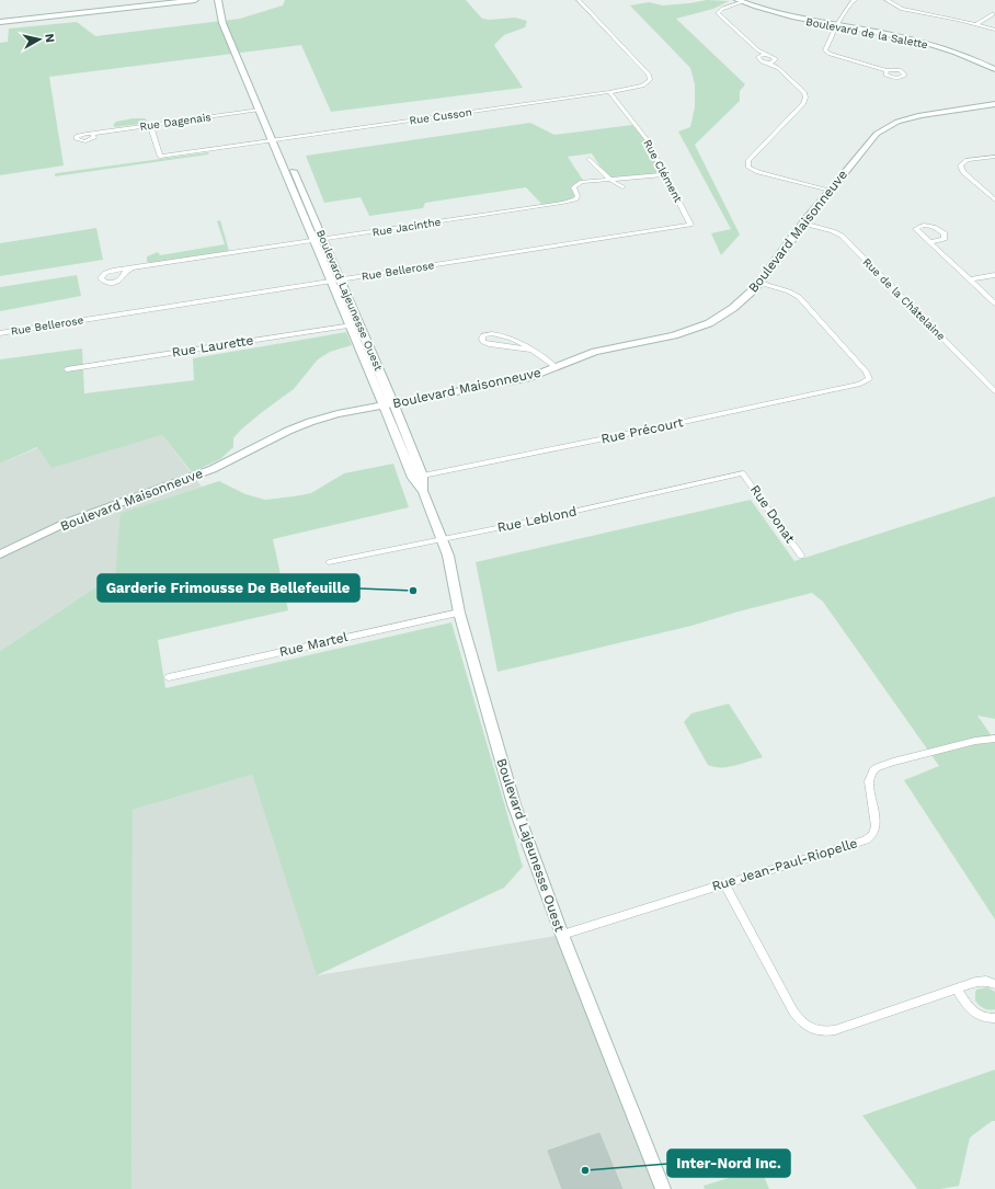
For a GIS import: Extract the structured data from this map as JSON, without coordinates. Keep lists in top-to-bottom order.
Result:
{
  "streets": {
    "street": [
      "Boulevard de la Salette",
      "Rue Cusson",
      "Rue Dagenais",
      "Rue Clément",
      "Rue Jacinthe",
      "Boulevard Maisonneuve",
      "Rue Bellerose",
      "Rue de la Châtelaine",
      "Boulevard Lajeunesse Ouest",
      "Rue Laurette",
      "Rue Précourt",
      "Rue Donat",
      "Rue Leblond",
      "Rue Martel",
      "Rue Jean-Paul-Riopelle"
    ]
  },
  "crossings": [
    ["Rue Cusson", "Rue Dagenais"],
    ["Rue Cusson", "Rue Clément"],
    ["Rue Cusson", "Boulevard Lajeunesse Ouest"],
    ["Rue Dagenais", "Boulevard Lajeunesse Ouest"],
    ["Rue Clément", "Rue Jacinthe"],
    ["Rue Clément", "Rue Bellerose"],
    ["Rue Jacinthe", "Boulevard Lajeunesse Ouest"],
    ["Boulevard Maisonneuve", "Rue de la Châtelaine"],
    ["Boulevard Maisonneuve", "Boulevard Lajeunesse Ouest"],
    ["Boulevard Maisonneuve", "Rue Précourt"],
    ["Rue Bellerose", "Boulevard Lajeunesse Ouest"],
    ["Boulevard Lajeunesse Ouest", "Rue Laurette"],
    ["Boulevard Lajeunesse Ouest", "Rue Précourt"],
    ["Boulevard Lajeunesse Ouest", "Rue Leblond"],
    ["Boulevard Lajeunesse Ouest", "Rue Martel"],
    ["Boulevard Lajeunesse Ouest", "Rue Jean-Paul-Riopelle"],
    ["Rue Donat", "Rue Leblond"]
  ],
  "places": ["Garderie Frimousse De Bellefeuille", "Inter-Nord Inc."],
  "north": "right"
}
